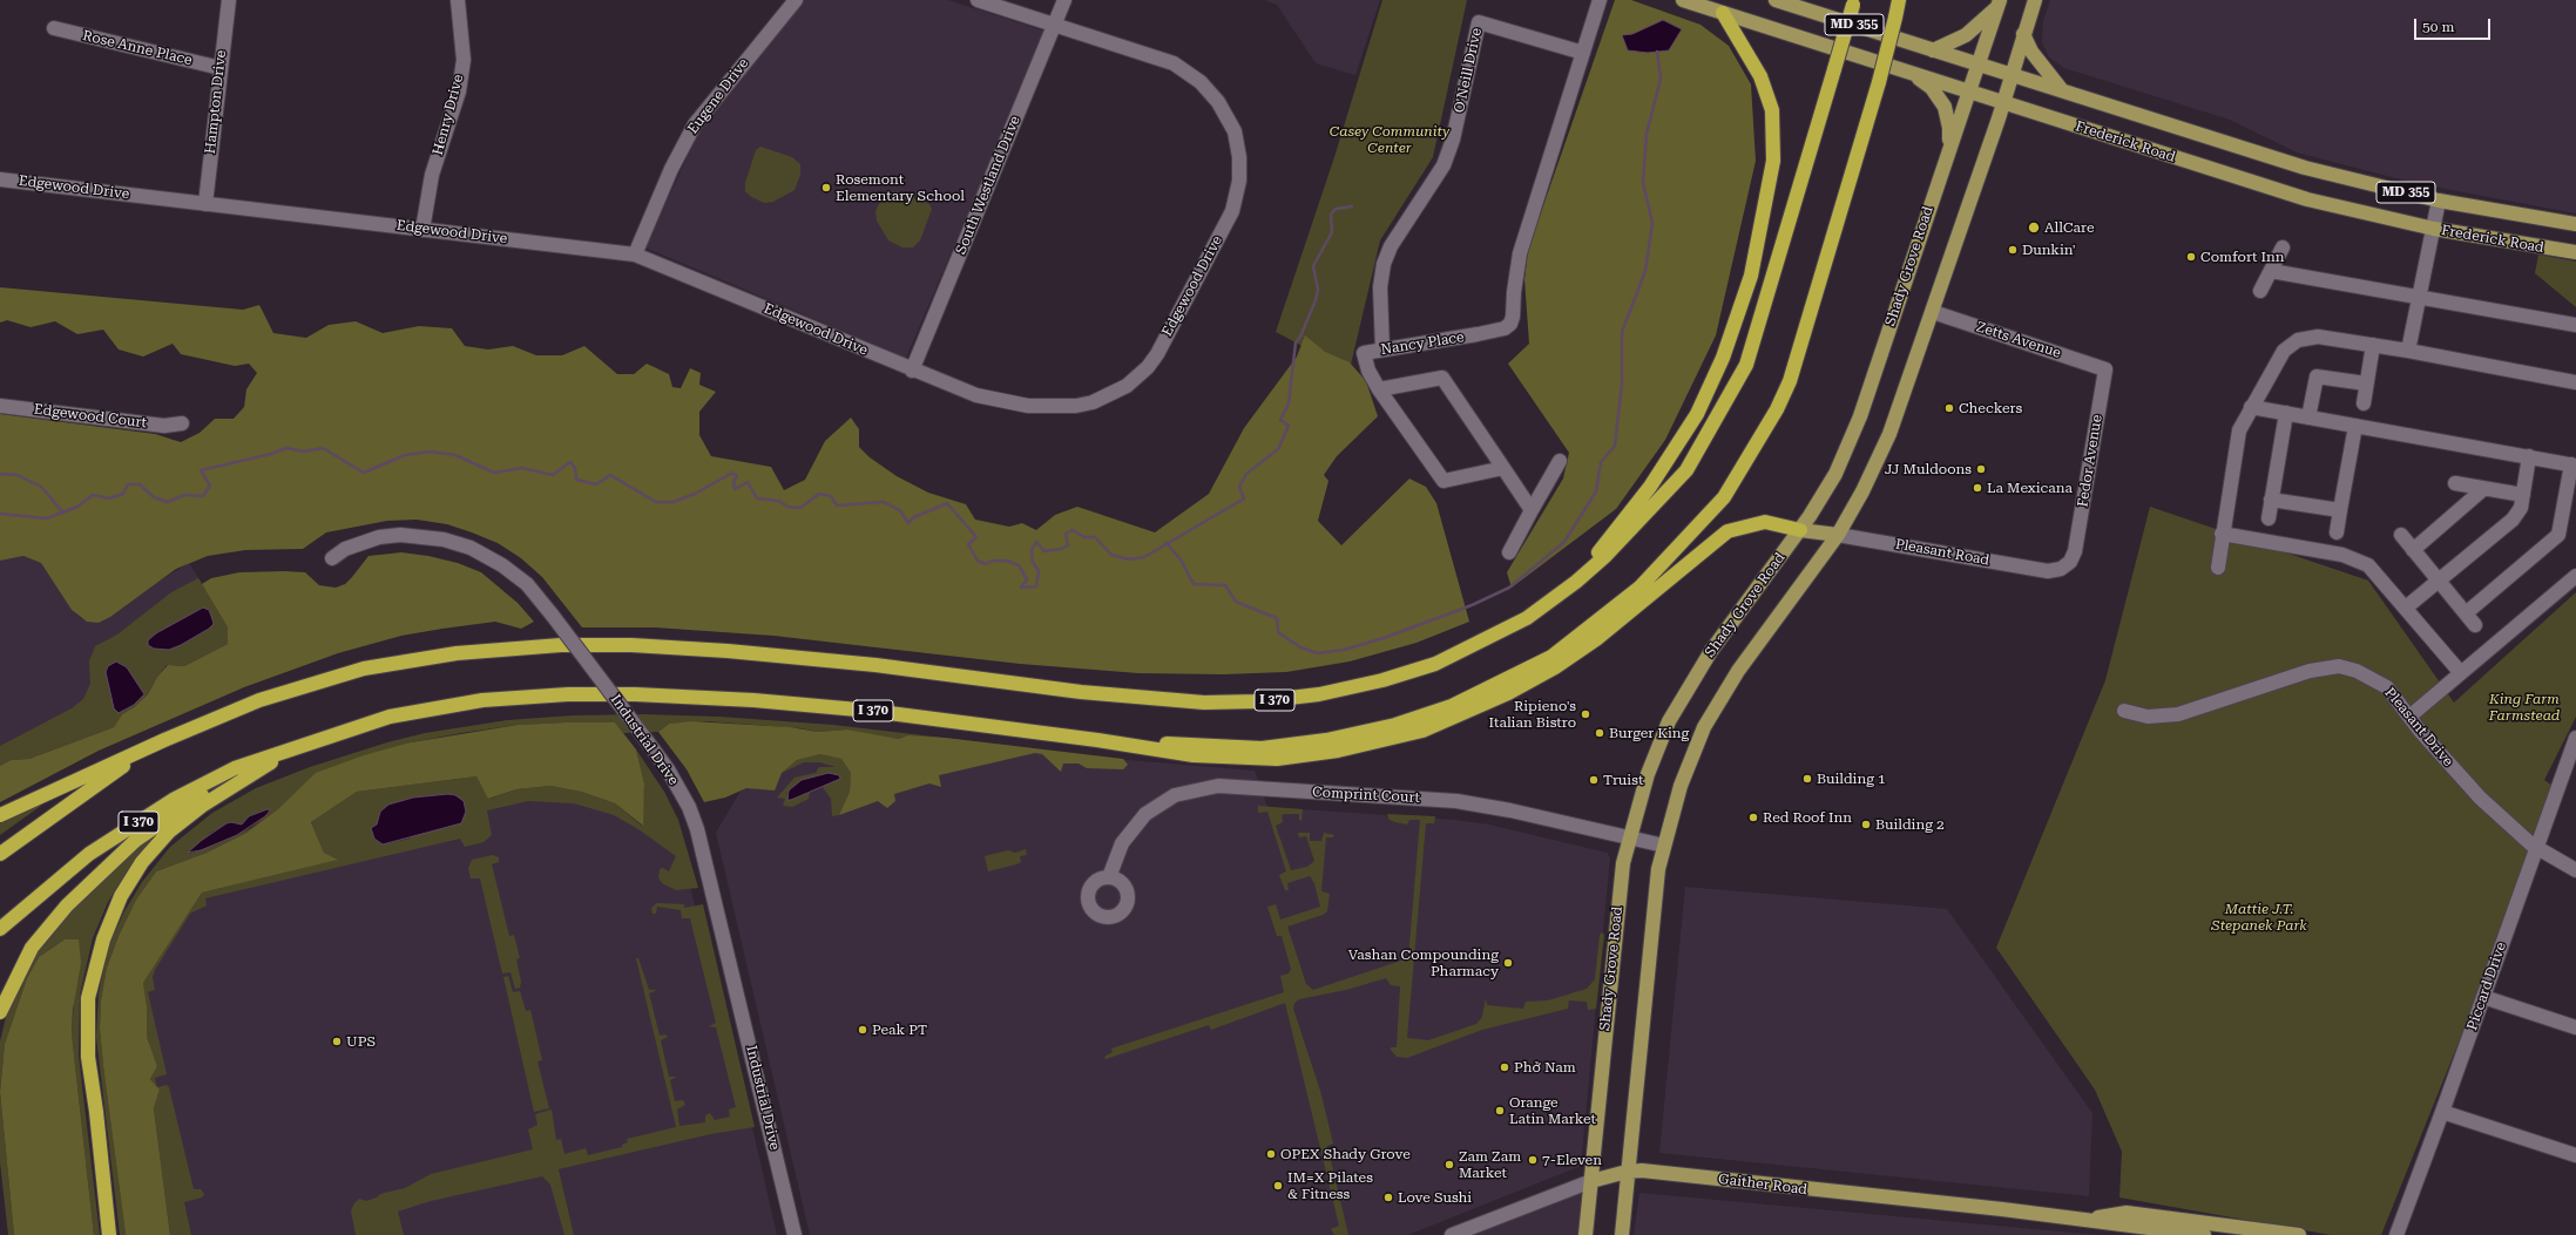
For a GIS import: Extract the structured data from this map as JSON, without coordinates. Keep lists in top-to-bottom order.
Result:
{
  "streets": {
    "highway": ["I 370"],
    "main road": [
      "MD 355",
      "Frederick Road",
      "Shady Grove Road",
      "Pleasant Road",
      "Gaither Road"
    ],
    "street": [
      "Rose Anne Place",
      "O'Neill Drive",
      "Eugene Drive",
      "Hampton Drive",
      "Henry Drive",
      "South Westland Drive",
      "Edgewood Drive",
      "Zetts Avenue",
      "Nancy Place",
      "Edgewood Court",
      "Fedor Avenue",
      "Pleasant Drive",
      "Industrial Drive",
      "Comprint Court",
      "Piccard Drive"
    ]
  },
  "crossings": [
    ["Rose Anne Place", "Hampton Drive"],
    ["O'Neill Drive", "Nancy Place"],
    ["Eugene Drive", "Edgewood Drive"],
    ["Hampton Drive", "Edgewood Drive"],
    ["Henry Drive", "Edgewood Drive"],
    ["Frederick Road", "Shady Grove Road"],
    ["South Westland Drive", "Edgewood Drive"],
    ["Shady Grove Road", "Pleasant Road"],
    ["Shady Grove Road", "Comprint Court"],
    ["Shady Grove Road", "Gaither Road"],
    ["Zetts Avenue", "Fedor Avenue"],
    ["Fedor Avenue", "Pleasant Road"],
    ["Pleasant Drive", "Piccard Drive"]
  ],
  "parks": ["Casey Community Center", "King Farm Farmstead", "Mattie J.T. Stepanek Park"],
  "places": [
    "Rosemont Elementary School",
    "AllCare",
    "Dunkin'",
    "Comfort Inn",
    "Checkers",
    "JJ Muldoons",
    "La Mexicana",
    "Ripieno's Italian Bistro",
    "Burger King",
    "Building 1",
    "Truist",
    "Red Roof Inn",
    "Building 2",
    "Vashan Compounding Pharmacy",
    "Peak PT",
    "UPS",
    "Phở Nam",
    "Orange Latin Market",
    "OPEX Shady Grove",
    "7-Eleven",
    "Zam Zam Market",
    "IM=X Pilates & Fitness",
    "Love Sushi"
  ],
  "scale_bar": "50 m"
}
